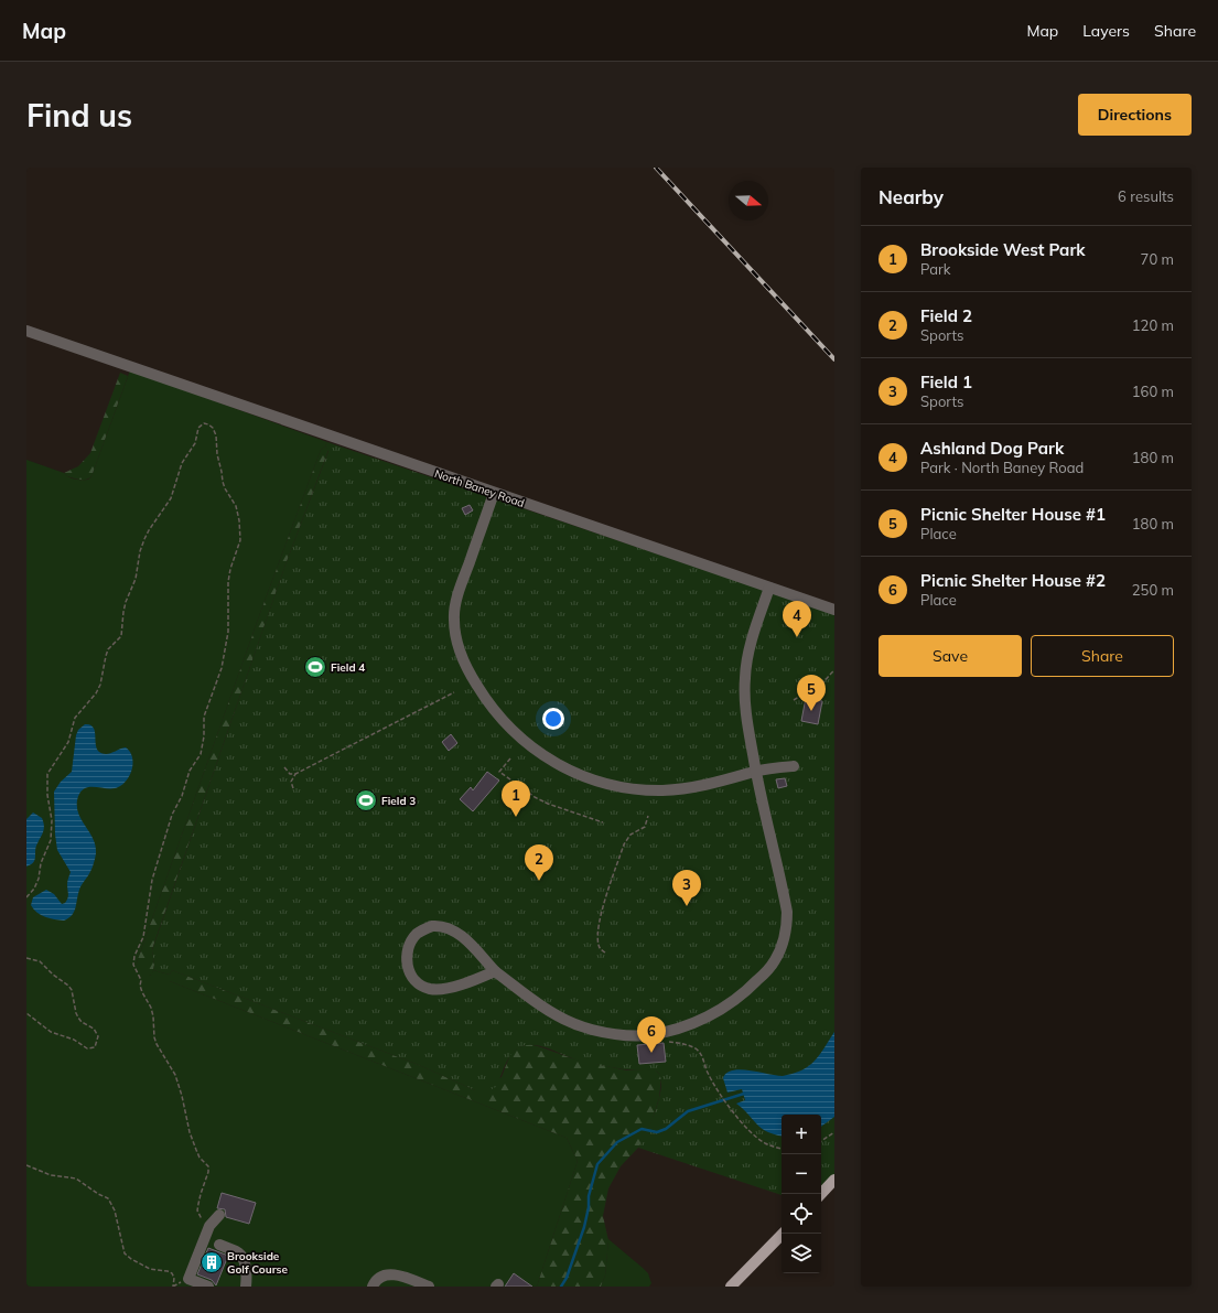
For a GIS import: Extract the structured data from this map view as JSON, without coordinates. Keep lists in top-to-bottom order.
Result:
{
  "streets": {
    "street": ["North Baney Road"]
  },
  "places": {
    "sports": ["Field 4", "Field 3"],
    "building": ["Brookside Golf Course"]
  },
  "north": "right",
  "page": {
    "header": "Map",
    "nav": ["Map", "Layers", "Share"],
    "buttons": [
      "Directions",
      ["Save", "Share"]
    ],
    "title": "Find us",
    "heading": ["Nearby", "6 results"],
    "list": [
      {
        "mark": "1",
        "name": "Brookside West Park",
        "note": "Park",
        "value": "70 m"
      },
      {
        "mark": "2",
        "name": "Field 2",
        "note": "Sports",
        "value": "120 m"
      },
      {
        "mark": "3",
        "name": "Field 1",
        "note": "Sports",
        "value": "160 m"
      },
      {
        "mark": "4",
        "name": "Ashland Dog Park",
        "note": "Park · North Baney Road",
        "value": "180 m"
      },
      {
        "mark": "5",
        "name": "Picnic Shelter House #1",
        "note": "Place",
        "value": "180 m"
      },
      {
        "mark": "6",
        "name": "Picnic Shelter House #2",
        "note": "Place",
        "value": "250 m"
      }
    ],
    "pins": [
      "4",
      "5",
      "1",
      "2",
      "3",
      "6"
    ],
    "map_buttons": ["+", "−"]
  }
}
